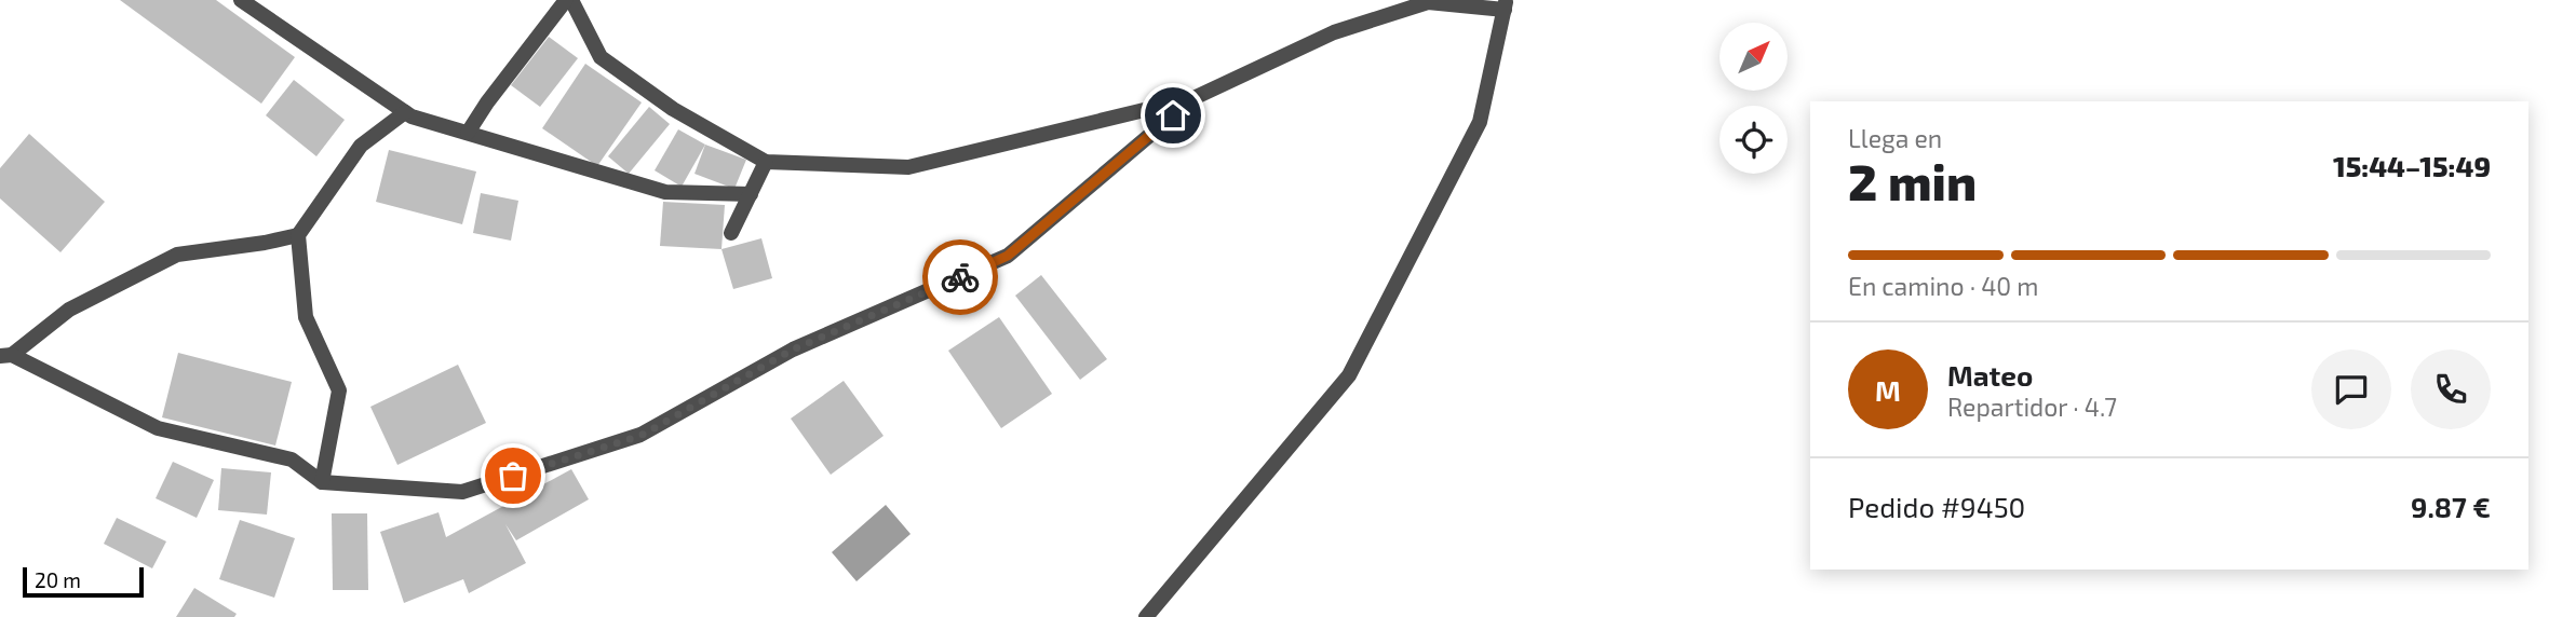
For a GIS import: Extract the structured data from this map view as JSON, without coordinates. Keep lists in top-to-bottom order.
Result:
{
  "scale_bar": "20 m",
  "north": "top right",
  "page": {
    "heading": ["2 min", "Llega en", "15:44–15:49"],
    "panel": [
      "Mateo",
      "Repartidor · 4.7",
      "Pedido #9450",
      "9.87 €"
    ],
    "bar": "En camino · 40 m",
    "round": "M",
    "scale": "20 m"
  }
}
